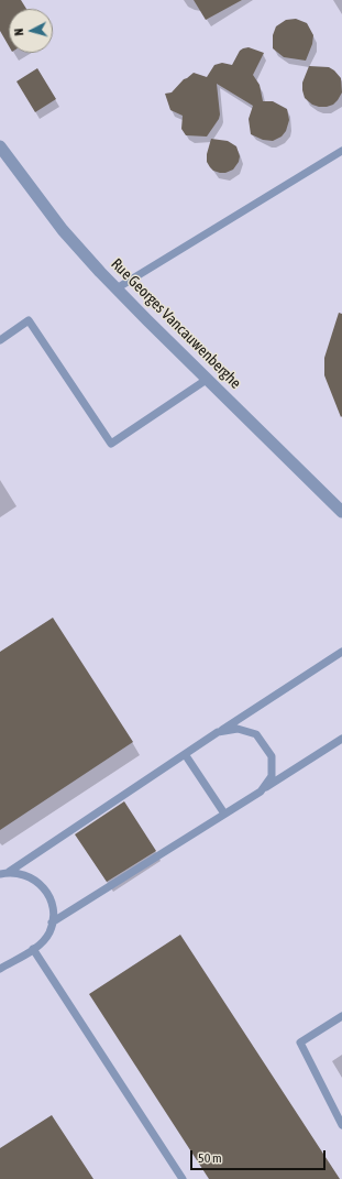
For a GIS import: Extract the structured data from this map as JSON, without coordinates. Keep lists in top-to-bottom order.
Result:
{
  "streets": {
    "street": ["Rue Georges Vancauwenberghe"]
  },
  "scale_bar": "50 m",
  "north": "left"
}
